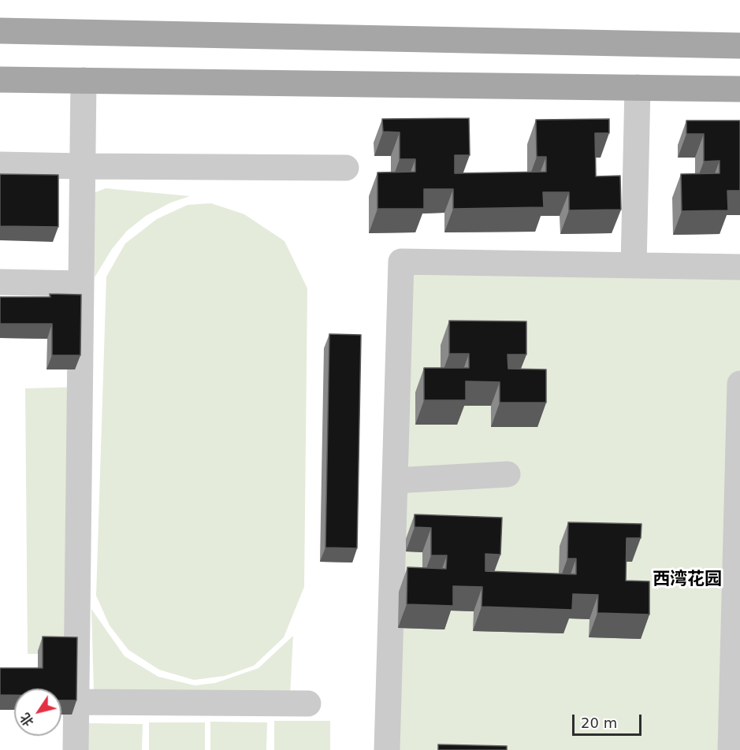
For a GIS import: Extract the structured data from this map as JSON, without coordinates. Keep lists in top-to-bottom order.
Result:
{
  "districts": ["西湾花园"],
  "scale_bar": "20 m",
  "north": "bottom left"
}
